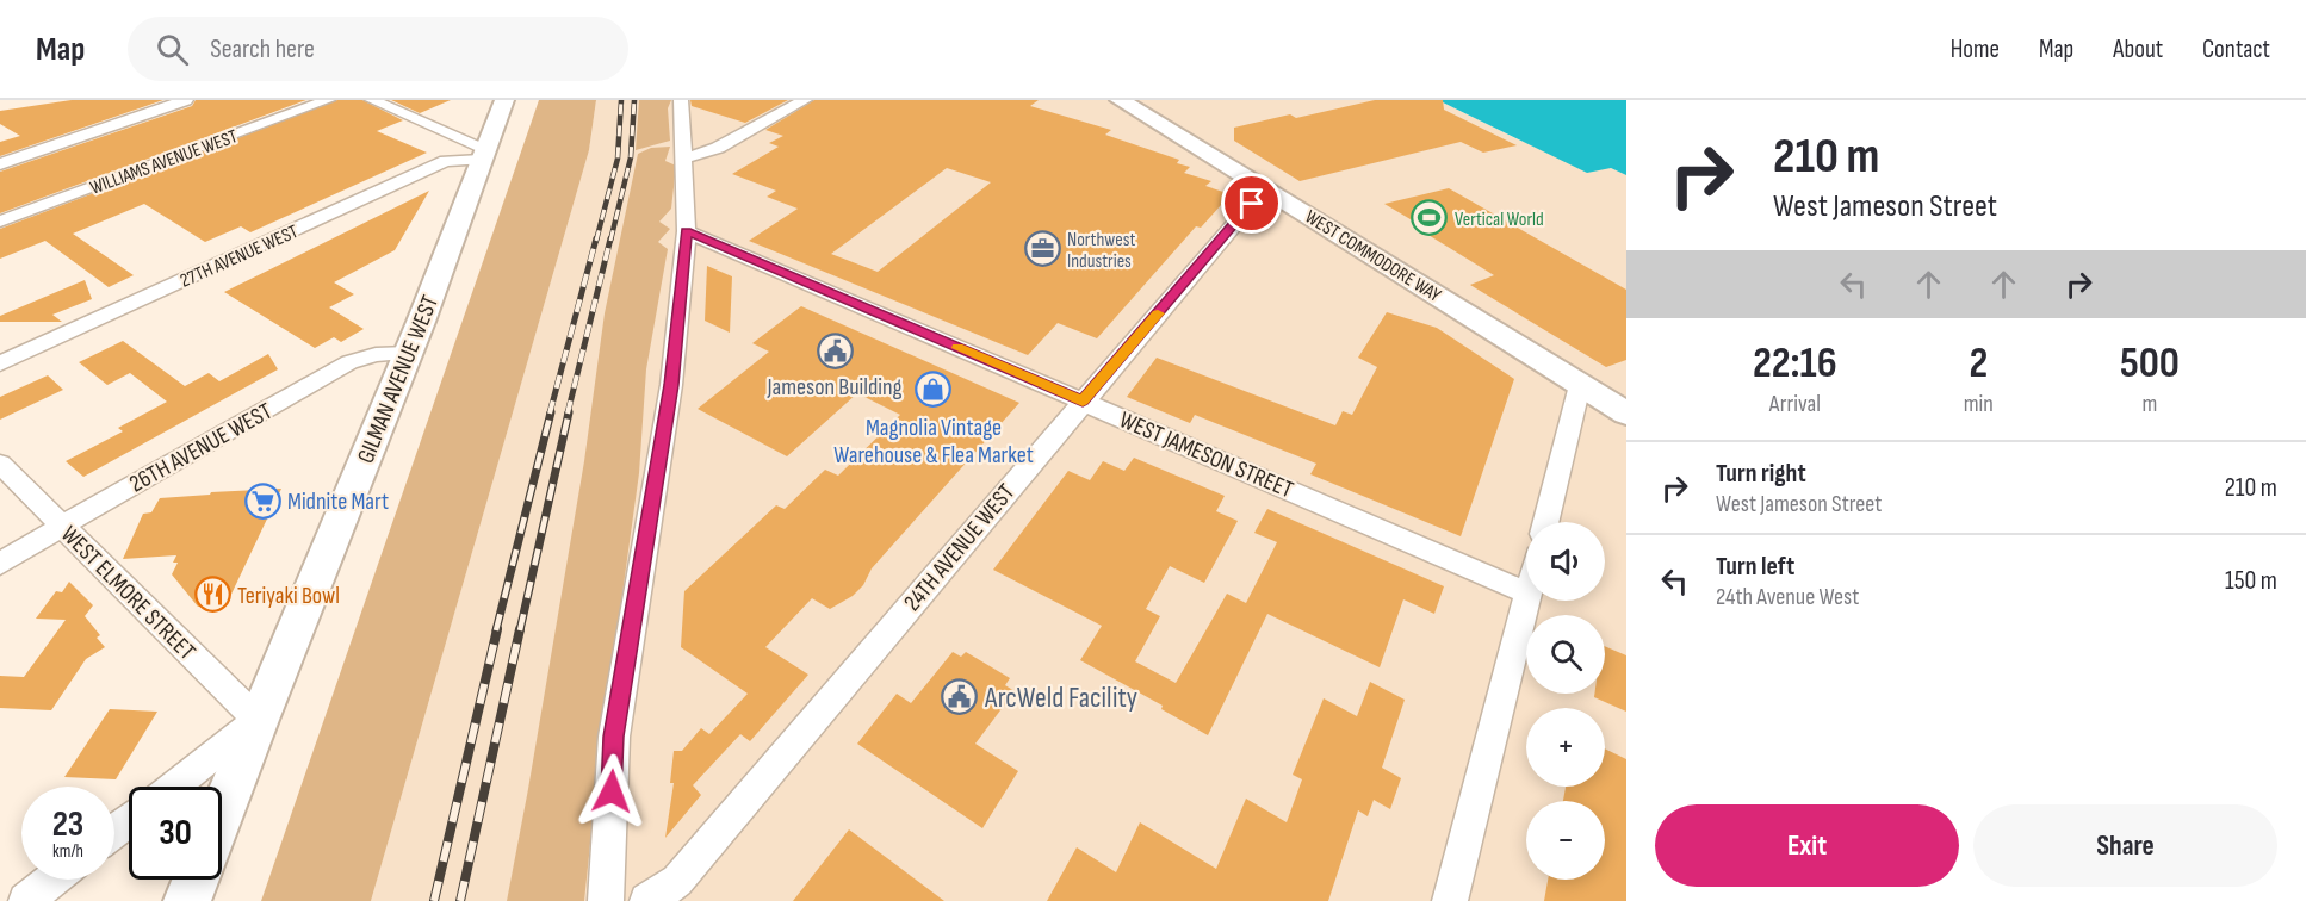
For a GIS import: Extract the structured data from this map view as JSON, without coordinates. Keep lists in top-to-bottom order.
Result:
{
  "streets": {
    "main road": ["WEST COMMODORE WAY", "GILMAN AVENUE WEST"],
    "street": [
      "WILLIAMS AVENUE WEST",
      "27TH AVENUE WEST",
      "26TH AVENUE WEST",
      "WEST JAMESON STREET",
      "24TH AVENUE WEST",
      "WEST ELMORE STREET"
    ]
  },
  "crossings": [
    ["27TH AVENUE WEST", "GILMAN AVENUE WEST"],
    ["WEST COMMODORE WAY", "24TH AVENUE WEST"],
    ["GILMAN AVENUE WEST", "26TH AVENUE WEST"],
    ["GILMAN AVENUE WEST", "WEST ELMORE STREET"],
    ["26TH AVENUE WEST", "WEST ELMORE STREET"],
    ["WEST JAMESON STREET", "24TH AVENUE WEST"]
  ],
  "places": {
    "sports": ["Vertical World"],
    "office": ["Northwest Industries"],
    "public building": ["Jameson Building", "ArcWeld Facility"],
    "shop": ["Magnolia Vintage Warehouse & Flea Market"],
    "supermarket": ["Midnite Mart"],
    "restaurant": ["Teriyaki Bowl"]
  },
  "page": {
    "header": "Map",
    "search": "Search here",
    "nav": [
      "Home",
      "Map",
      "About",
      "Contact"
    ],
    "turn": ["210 m", "West Jameson Street"],
    "eta": [
      "22:16",
      "Arrival",
      "2",
      "min",
      "500",
      "m"
    ],
    "list": [
      {
        "name": "Turn right",
        "note": "West Jameson Street",
        "value": "210 m"
      },
      {
        "name": "Turn left",
        "note": "24th Avenue West",
        "value": "150 m"
      }
    ],
    "map_buttons": ["+", "−"],
    "speed": "23 km/h",
    "limit": "30",
    "buttons": ["Exit", "Share"]
  }
}
